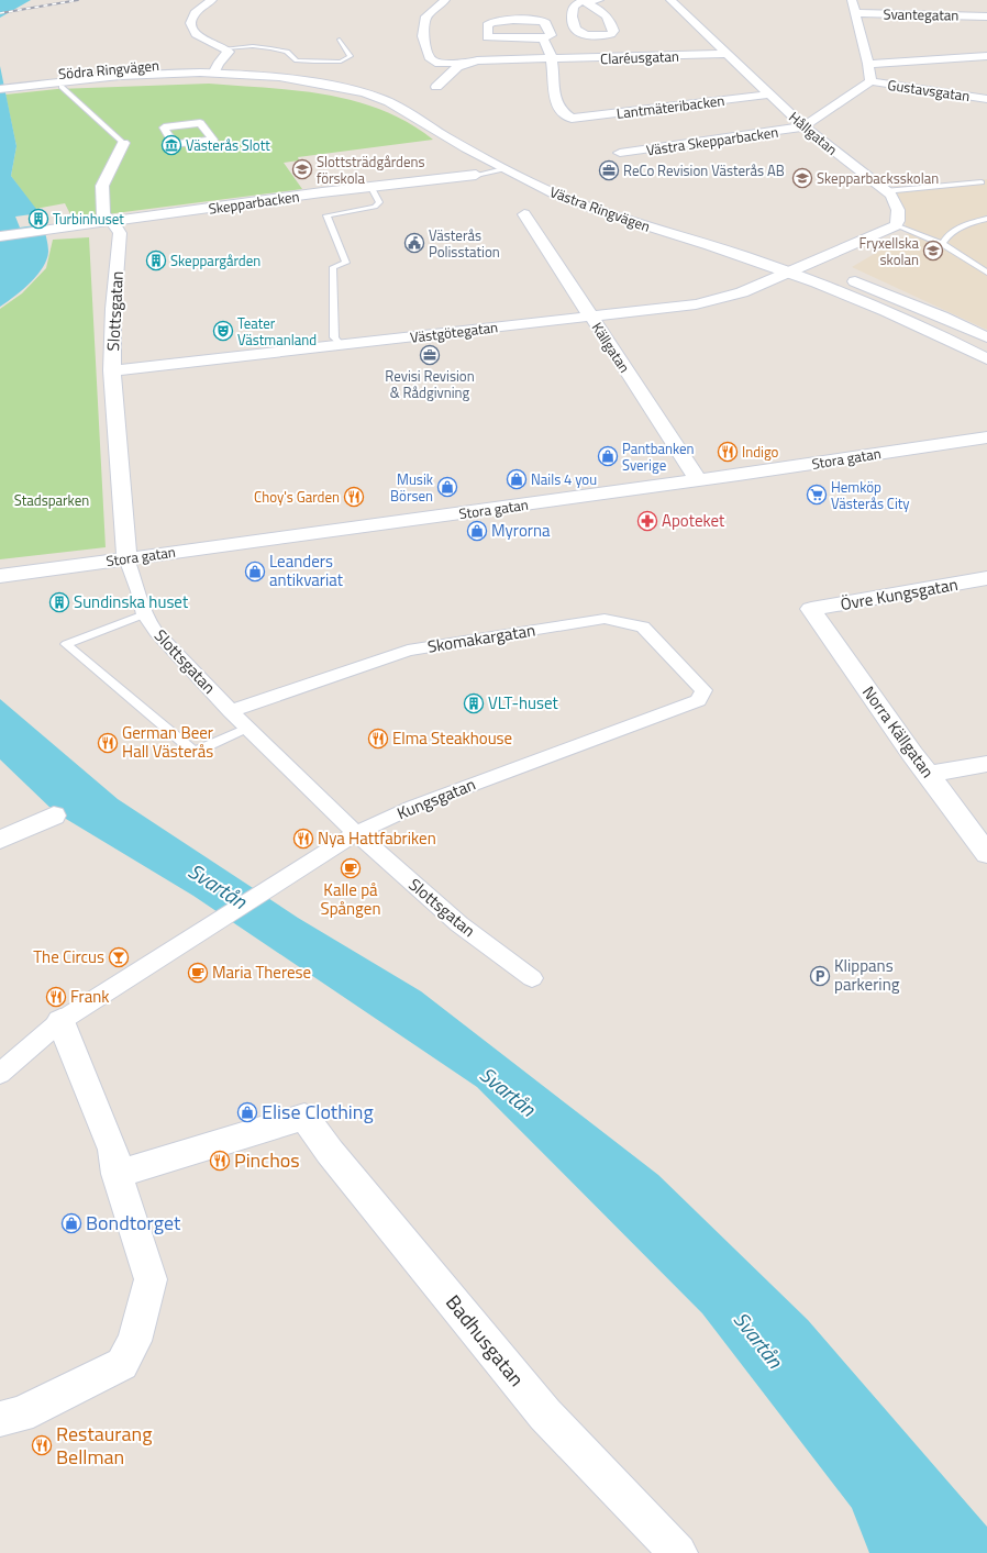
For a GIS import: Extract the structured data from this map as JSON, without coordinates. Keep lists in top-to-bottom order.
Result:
{
  "streets": {
    "street": [
      "Svantegatan",
      "Claréusgatan",
      "Södra Ringvägen",
      "Gustavsgatan",
      "Lantmäteribacken",
      "Hållgatan",
      "Västra Skepparbacken",
      "Skepparbacken",
      "Västra Ringvägen",
      "Slottsgatan",
      "Västgötegatan",
      "Källgatan",
      "Stora gatan",
      "Övre Kungsgatan",
      "Skomakargatan",
      "Norra Källgatan",
      "Kungsgatan",
      "Badhusgatan"
    ]
  },
  "crossings": [
    ["Claréusgatan", "Lantmäteribacken"],
    ["Claréusgatan", "Hållgatan"],
    ["Södra Ringvägen", "Västra Ringvägen"],
    ["Lantmäteribacken", "Hållgatan"],
    ["Hållgatan", "Västra Skepparbacken"],
    ["Skepparbacken", "Slottsgatan"],
    ["Västra Ringvägen", "Västgötegatan"],
    ["Slottsgatan", "Västgötegatan"],
    ["Slottsgatan", "Stora gatan"],
    ["Slottsgatan", "Skomakargatan"],
    ["Slottsgatan", "Kungsgatan"],
    ["Västgötegatan", "Källgatan"],
    ["Källgatan", "Stora gatan"],
    ["Övre Kungsgatan", "Norra Källgatan"],
    ["Skomakargatan", "Kungsgatan"]
  ],
  "water": ["Svartån"],
  "parks": ["Stadsparken"],
  "places": {
    "museum": ["Västerås Slott"],
    "school or university": ["Slottsträdgårdens förskola", "Skepparbacksskolan", "Fryxellska skolan"],
    "office": ["ReCo Revision Västerås AB", "Revisi Revision & Rådgivning"],
    "building": [
      "Turbinhuset",
      "Skeppargården",
      "Sundinska huset",
      "VLT-huset"
    ],
    "public building": ["Västerås Polisstation"],
    "theatre": ["Teater Västmanland"],
    "restaurant": [
      "Indigo",
      "Choy's Garden",
      "Elma Steakhouse",
      "German Beer Hall Västerås",
      "Nya Hattfabriken",
      "Frank",
      "Pinchos",
      "Restaurang Bellman"
    ],
    "shop": [
      "Pantbanken Sverige",
      "Nails 4 you",
      "Musik Börsen",
      "Myrorna",
      "Leanders antikvariat",
      "Elise Clothing",
      "Bondtorget"
    ],
    "supermarket": ["Hemköp Västerås City"],
    "pharmacy": ["Apoteket"],
    "cafe": ["Kalle på Spången", "Maria Therese"],
    "bar": ["The Circus"],
    "parking": ["Klippans parkering"]
  }
}
